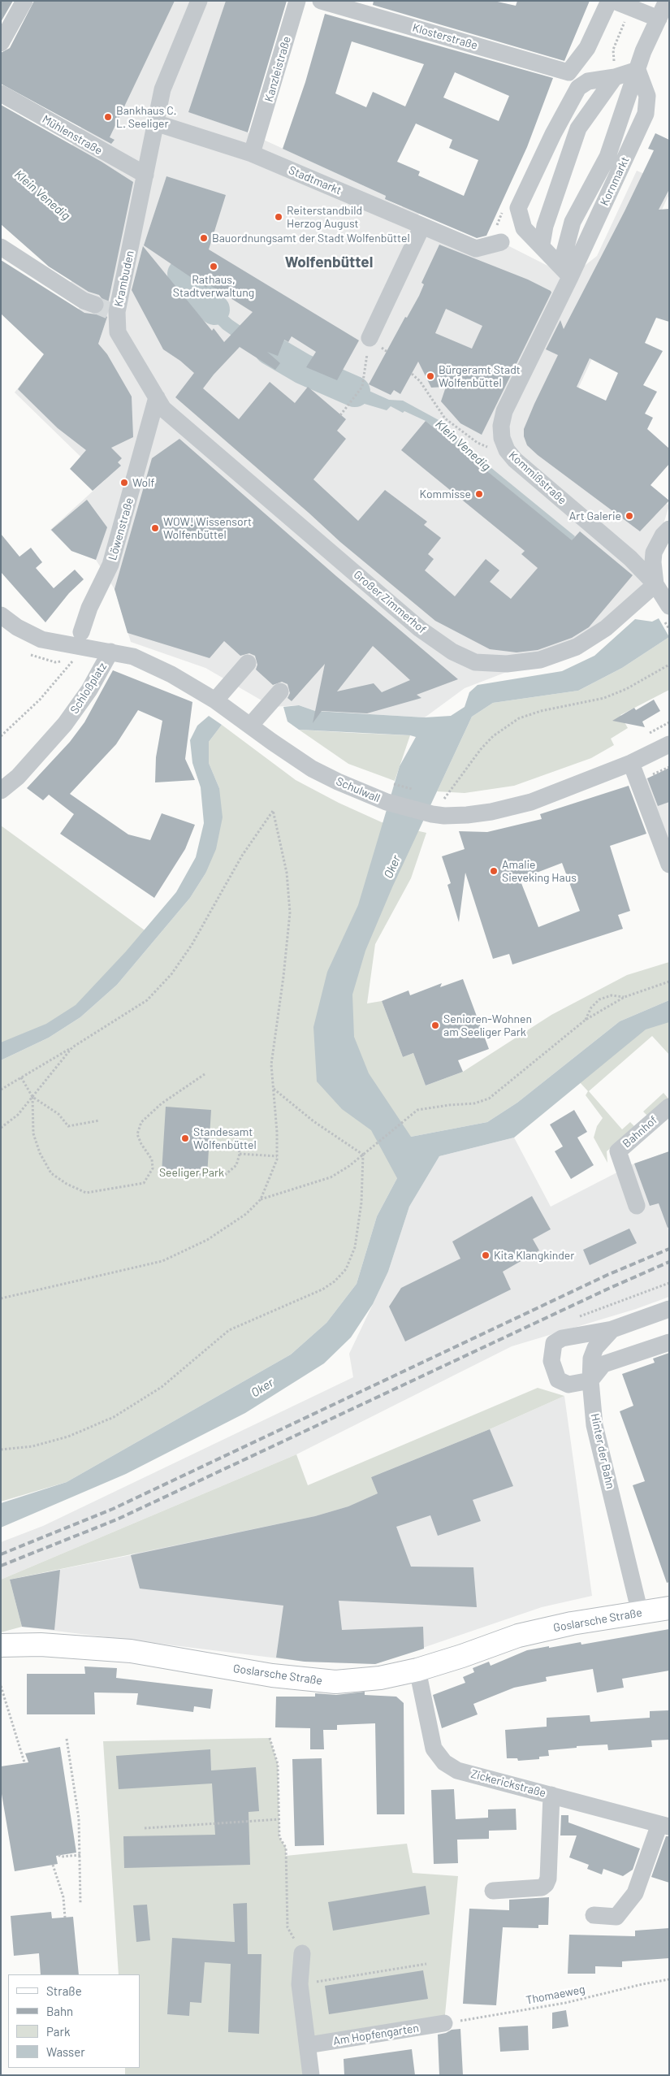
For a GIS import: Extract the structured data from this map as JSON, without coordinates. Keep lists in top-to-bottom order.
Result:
{
  "streets": {
    "main road": ["Goslarsche Straße"],
    "street": [
      "Klosterstraße",
      "Kanzleistraße",
      "Mühlenstraße",
      "Stadtmarkt",
      "Kornmarkt",
      "Krambuden",
      "Kommißstraße",
      "Löwenstraße",
      "Großer Zimmerhof",
      "Schloßplatz",
      "Schulwall",
      "Bahnhof",
      "Hinter der Bahn",
      "Zickerickstraße",
      "Am Hopfengarten"
    ],
    "path": ["Thomaeweg"]
  },
  "crossings": [
    ["Kanzleistraße", "Stadtmarkt"],
    ["Mühlenstraße", "Krambuden"],
    ["Stadtmarkt", "Krambuden"],
    ["Krambuden", "Löwenstraße"],
    ["Krambuden", "Großer Zimmerhof"],
    ["Kommißstraße", "Großer Zimmerhof"],
    ["Löwenstraße", "Großer Zimmerhof"],
    ["Schloßplatz", "Schulwall"],
    ["Hinter der Bahn", "Goslarsche Straße"],
    ["Goslarsche Straße", "Zickerickstraße"],
    ["Thomaeweg", "Am Hopfengarten"]
  ],
  "districts": ["Wolfenbüttel"],
  "water": ["Klein Venedig", "Oker"],
  "parks": ["Seeliger Park"],
  "places": [
    "Bankhaus C. L. Seeliger",
    "Reiterstandbild Herzog August",
    "Bauordnungsamt der Stadt Wolfenbüttel",
    "Rathaus, Stadtverwaltung",
    "Bürgeramt Stadt Wolfenbüttel",
    "Wolf",
    "Kommisse",
    "Art Galerie",
    "WOW! Wissensort Wolfenbüttel",
    "Amalie Sieveking Haus",
    "Senioren-Wohnen am Seeliger Park",
    "Standesamt Wolfenbüttel",
    "Kita Klangkinder"
  ],
  "legend": [
    "Straße",
    "Bahn",
    "Park",
    "Wasser"
  ]
}
